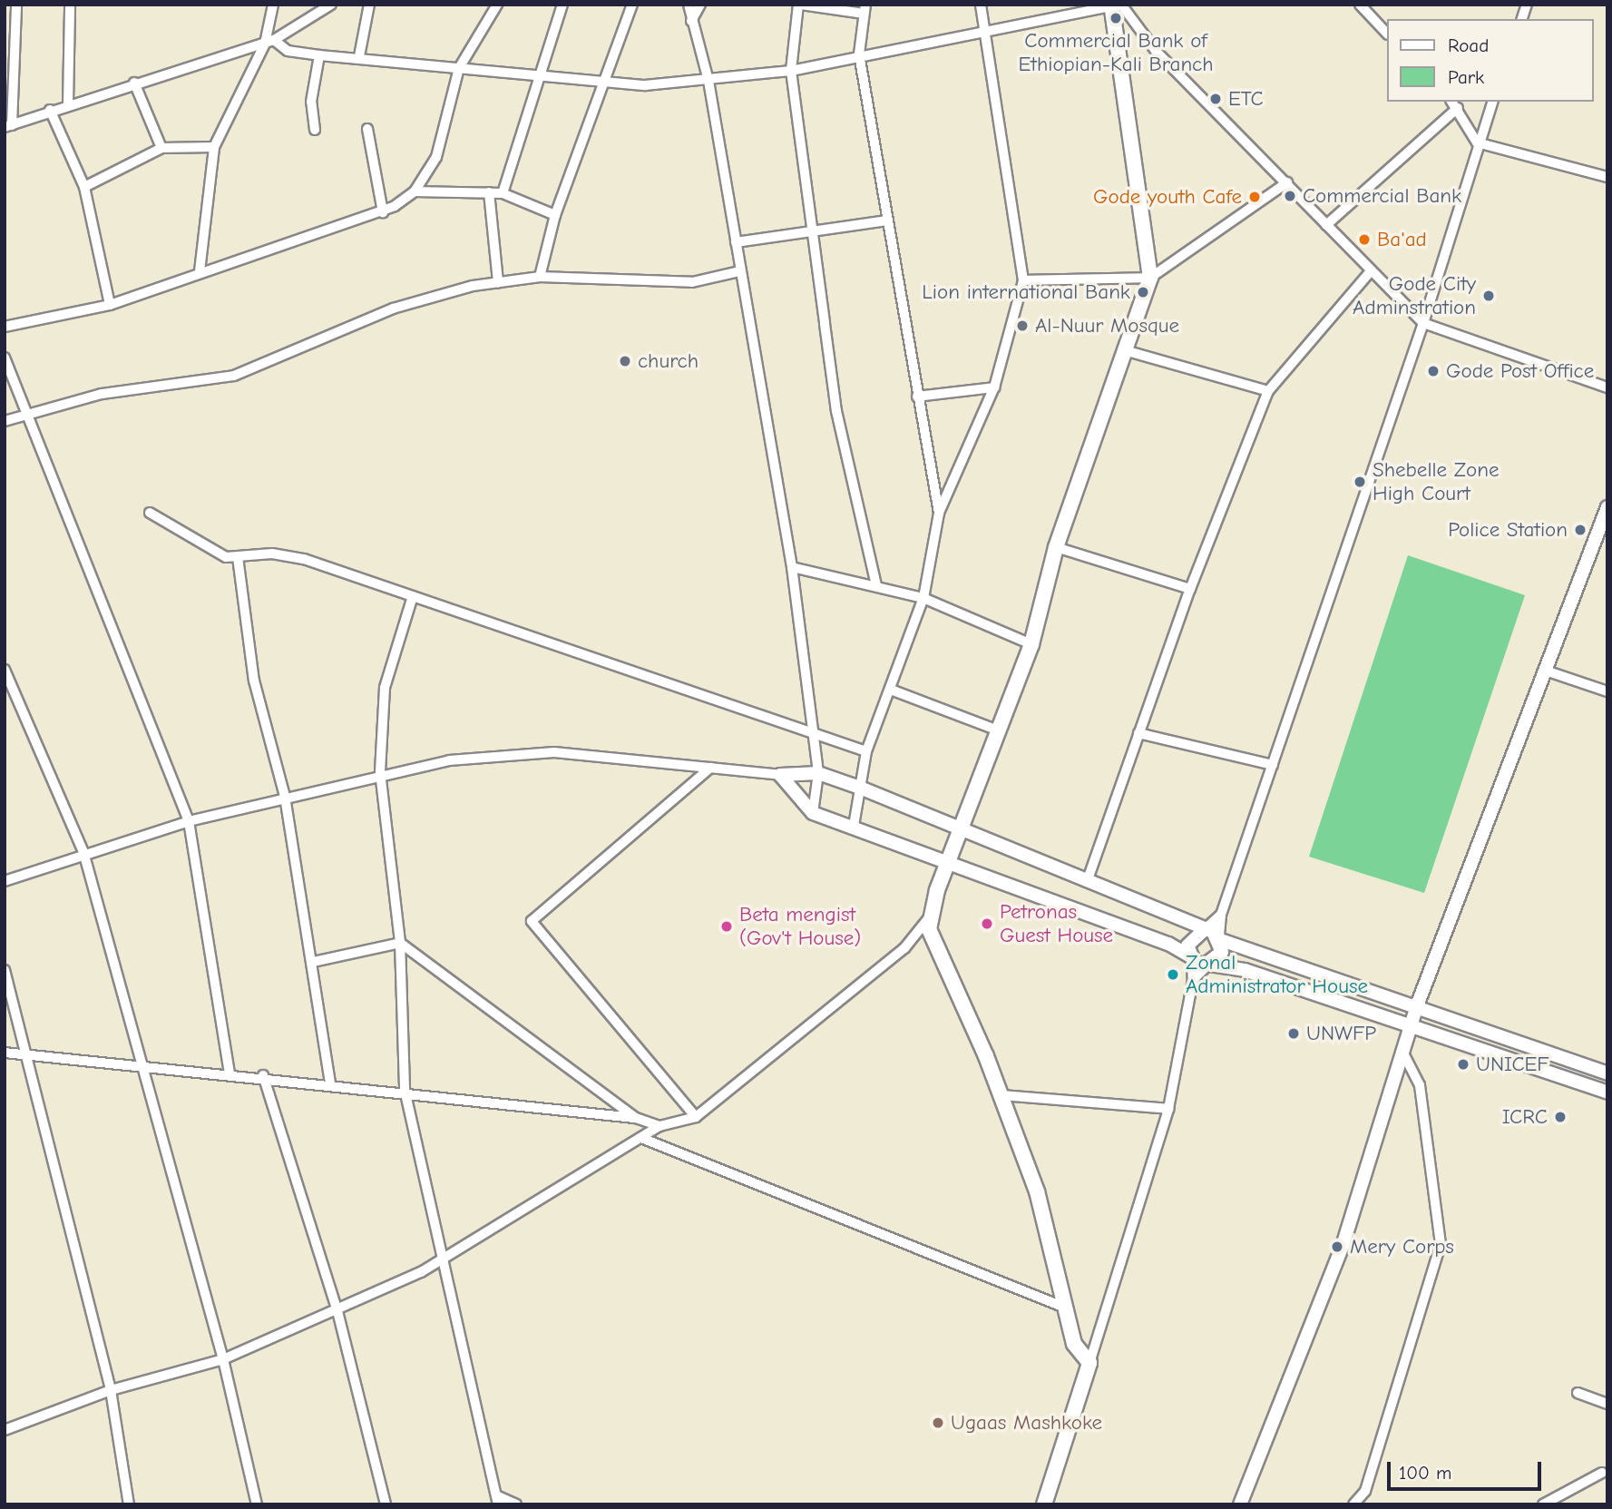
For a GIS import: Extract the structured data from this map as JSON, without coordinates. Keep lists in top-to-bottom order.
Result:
{
  "places": [
    "Commercial Bank of Ethiopian-Kali Branch",
    "ETC",
    "Commercial Bank",
    "Gode youth Cafe",
    "Ba'ad",
    "Lion international Bank",
    "Gode City Adminstration",
    "Al-Nuur Mosque",
    "church",
    "Gode Post Office",
    "Shebelle Zone High Court",
    "Police Station",
    "Petronas Guest House",
    "Beta mengist (Gov't House)",
    "Zonal Administrator House",
    "UNWFP",
    "UNICEF",
    "ICRC",
    "Mery Corps",
    "Ugaas Mashkoke"
  ],
  "legend": ["Road", "Park"],
  "scale_bar": "100 m"
}
